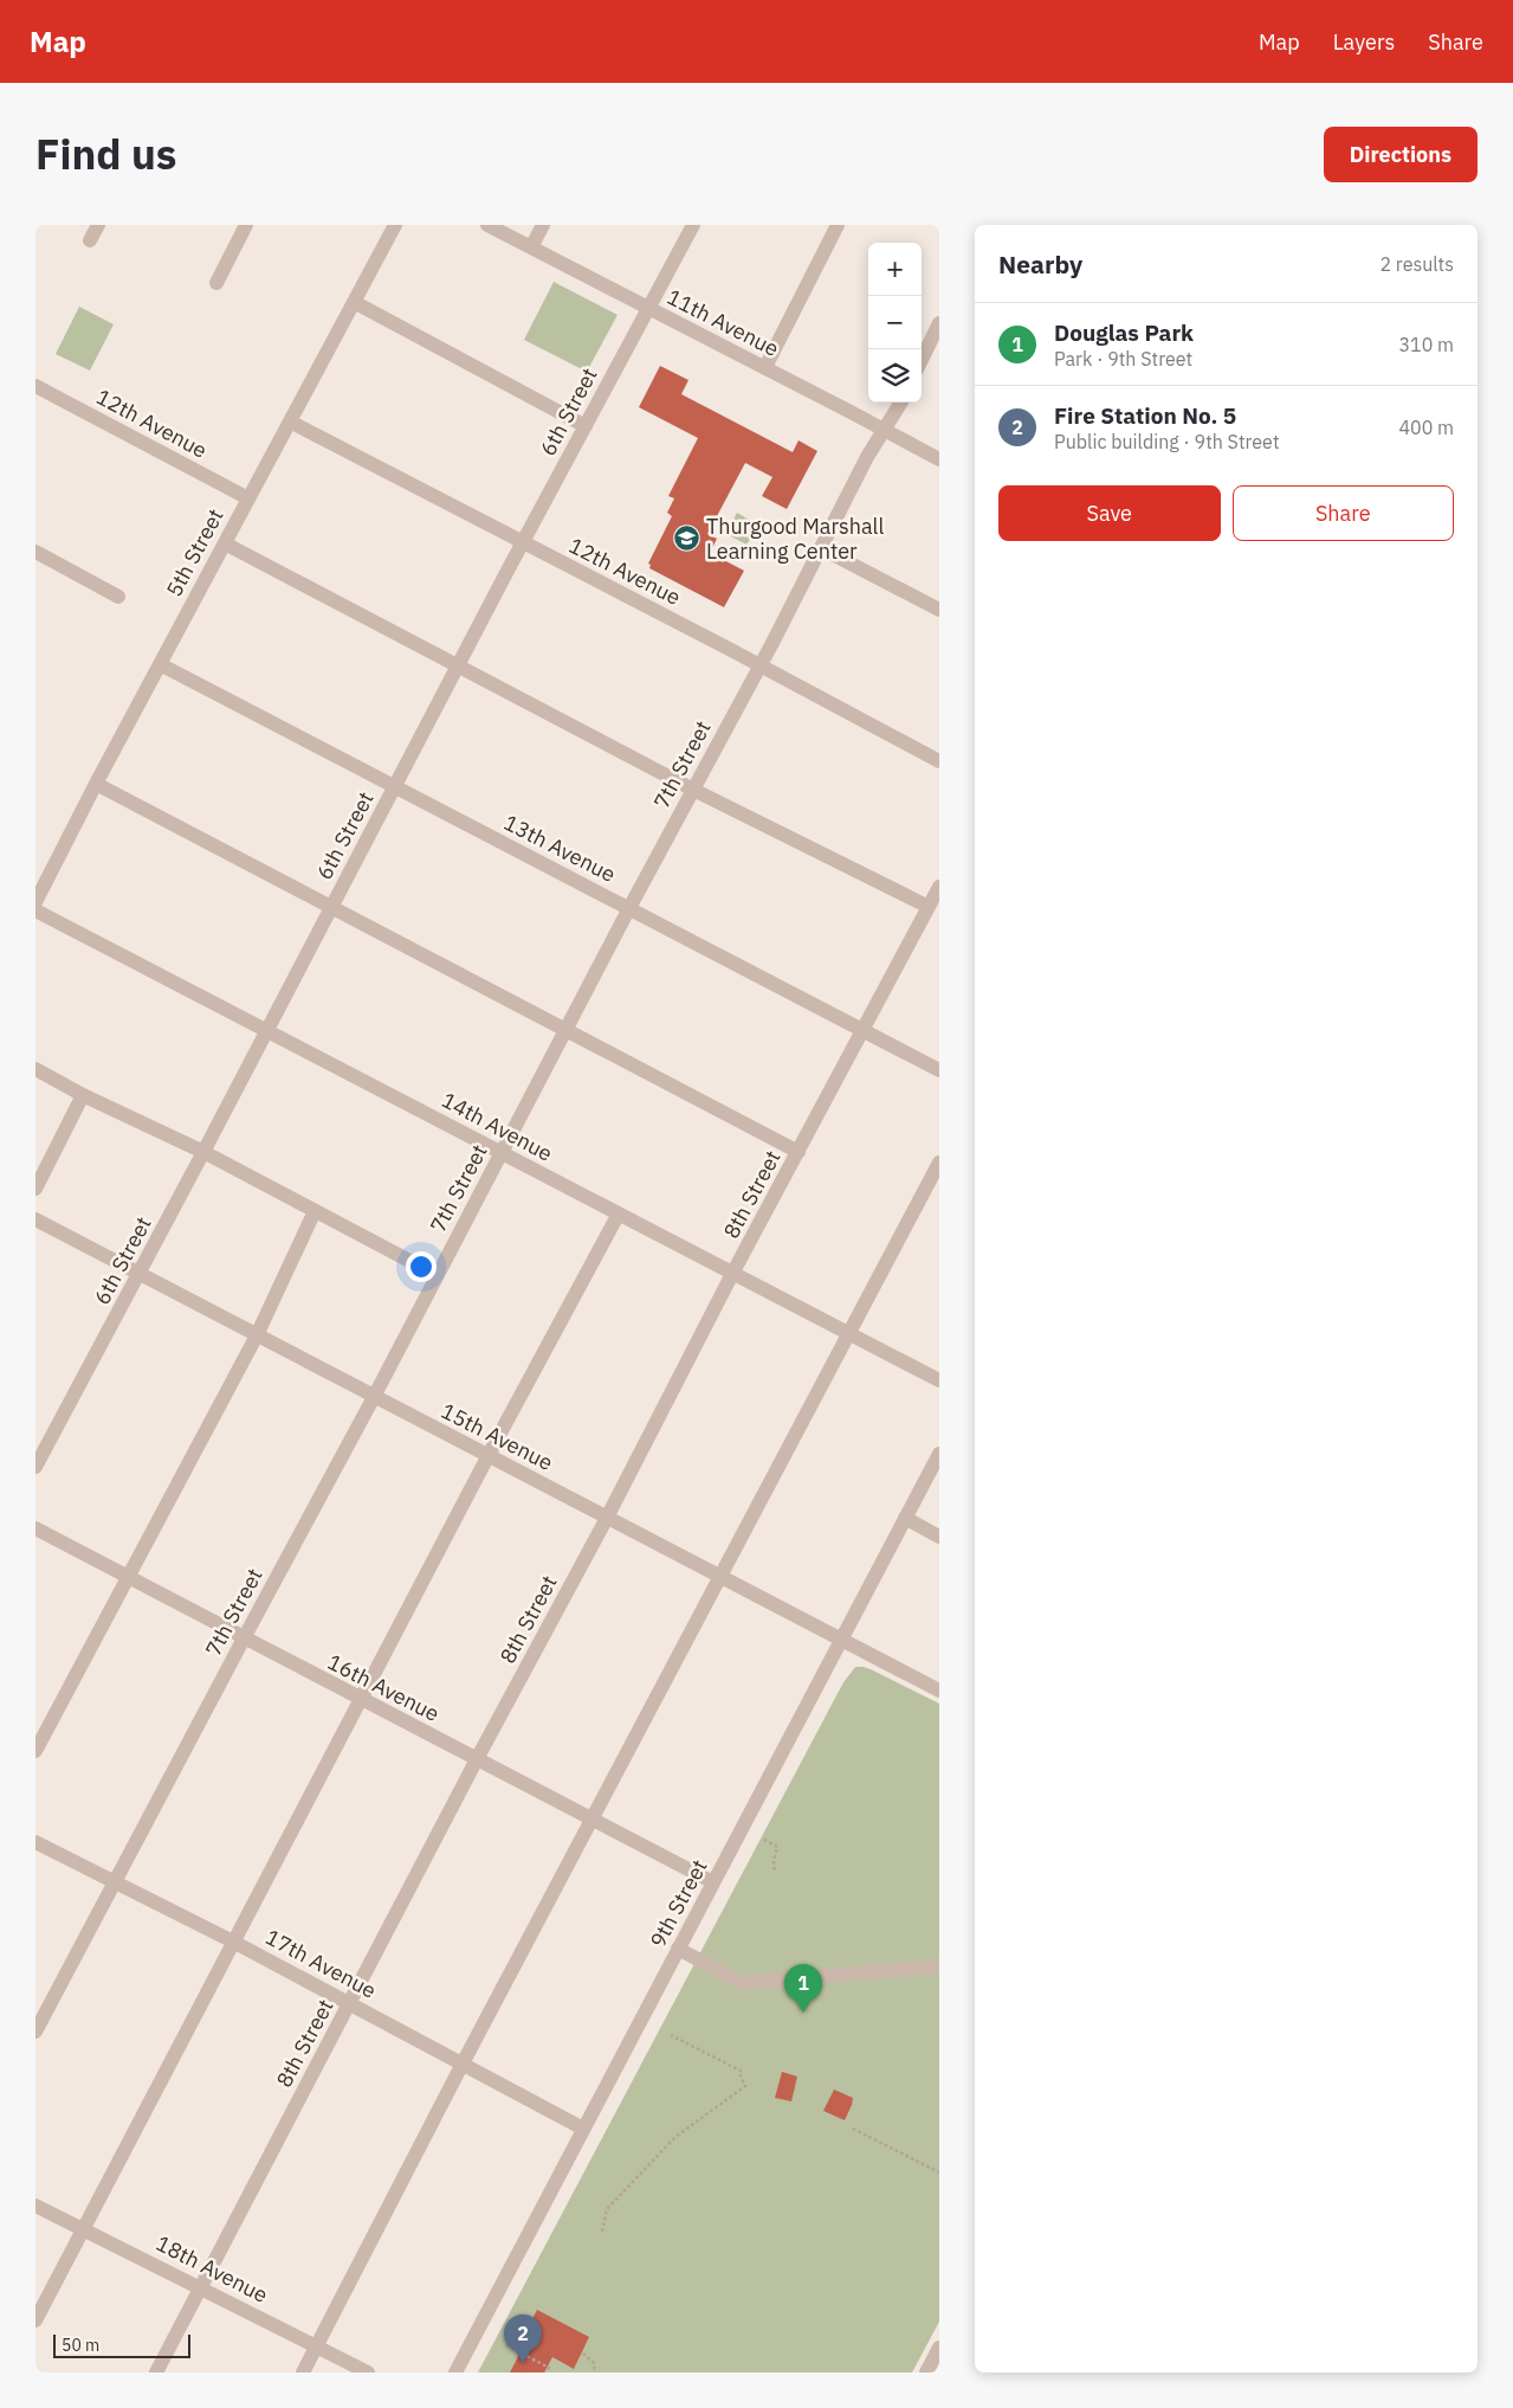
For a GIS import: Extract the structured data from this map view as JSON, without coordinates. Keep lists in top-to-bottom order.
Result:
{
  "streets": {
    "street": [
      "11th Avenue",
      "6th Street",
      "12th Avenue",
      "5th Street",
      "7th Street",
      "13th Avenue",
      "14th Avenue",
      "8th Street",
      "15th Avenue",
      "16th Avenue",
      "9th Street",
      "17th Avenue",
      "18th Avenue"
    ]
  },
  "crossings": [
    ["11th Avenue", "6th Street"],
    ["11th Avenue", "7th Street"],
    ["6th Street", "12th Avenue"],
    ["6th Street", "13th Avenue"],
    ["6th Street", "14th Avenue"],
    ["6th Street", "15th Avenue"],
    ["12th Avenue", "5th Street"],
    ["12th Avenue", "7th Street"],
    ["5th Street", "13th Avenue"],
    ["7th Street", "13th Avenue"],
    ["7th Street", "14th Avenue"],
    ["7th Street", "15th Avenue"],
    ["7th Street", "16th Avenue"],
    ["7th Street", "17th Avenue"],
    ["13th Avenue", "8th Street"],
    ["14th Avenue", "8th Street"],
    ["8th Street", "15th Avenue"],
    ["8th Street", "16th Avenue"],
    ["8th Street", "17th Avenue"],
    ["8th Street", "18th Avenue"],
    ["15th Avenue", "9th Street"],
    ["16th Avenue", "9th Street"],
    ["9th Street", "17th Avenue"]
  ],
  "places": {
    "school or university": ["Thurgood Marshall Learning Center"]
  },
  "scale_bar": "50 m",
  "page": {
    "header": "Map",
    "nav": ["Map", "Layers", "Share"],
    "title": "Find us",
    "buttons": [
      "Directions",
      ["Save", "Share"]
    ],
    "heading": ["Nearby", "2 results"],
    "map_buttons": ["+", "−"],
    "list": [
      {
        "mark": "1",
        "name": "Douglas Park",
        "note": "Park · 9th Street",
        "value": "310 m"
      },
      {
        "mark": "2",
        "name": "Fire Station No. 5",
        "note": "Public building · 9th Street",
        "value": "400 m"
      }
    ],
    "pins": ["1", "2"],
    "scale": "50 m"
  }
}
